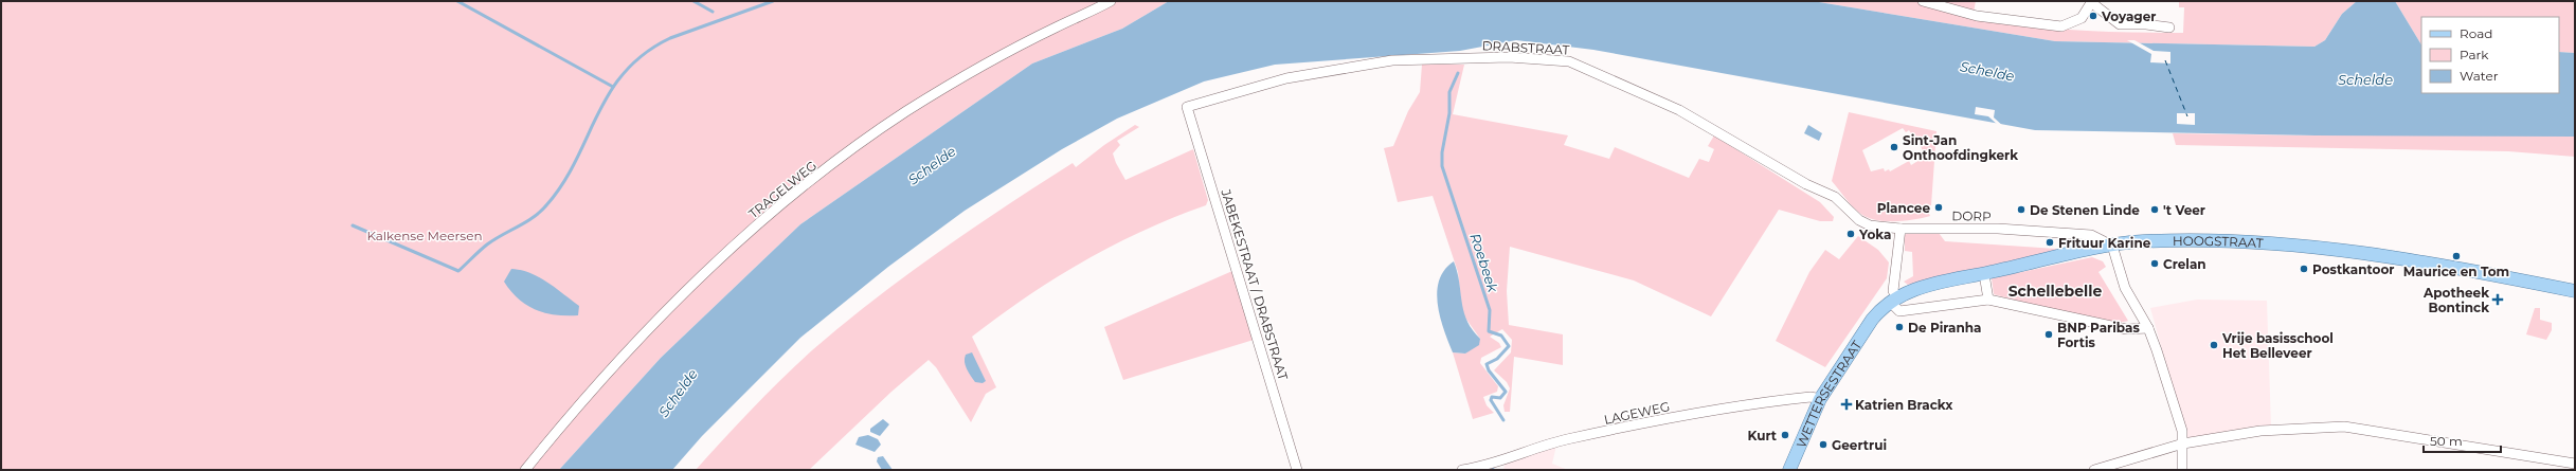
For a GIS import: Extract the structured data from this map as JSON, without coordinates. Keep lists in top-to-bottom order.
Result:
{
  "streets": {
    "main road": ["HOOGSTRAAT", "WETTERSESTRAAT"],
    "street": [
      "DRABSTRAAT",
      "TRAGELWEG",
      "DORP",
      "JABEKESTRAAT / DRABSTRAAT",
      "LAGEWEG"
    ]
  },
  "crossings": [
    ["DRABSTRAAT", "DORP"],
    ["DRABSTRAAT", "JABEKESTRAAT / DRABSTRAAT"],
    ["DORP", "HOOGSTRAAT"],
    ["HOOGSTRAAT", "WETTERSESTRAAT"],
    ["WETTERSESTRAAT", "LAGEWEG"]
  ],
  "districts": ["Schellebelle"],
  "water": ["Schelde", "Roebeek"],
  "parks": ["Kalkense Meersen"],
  "places": {
    "other": [
      "Voyager",
      "Sint-Jan Onthoofdingkerk",
      "Plancee",
      "De Stenen Linde",
      "'t Veer",
      "Yoka",
      "Frituur Karine",
      "Maurice en Tom",
      "Crelan",
      "Postkantoor",
      "De Piranha",
      "BNP Paribas Fortis",
      "Vrije basisschool Het Belleveer",
      "Kurt",
      "Geertrui"
    ],
    "health": ["Apotheek Bontinck", "Katrien Brackx"]
  },
  "legend": ["Road", "Park", "Water"],
  "scale_bar": "50 m"
}
